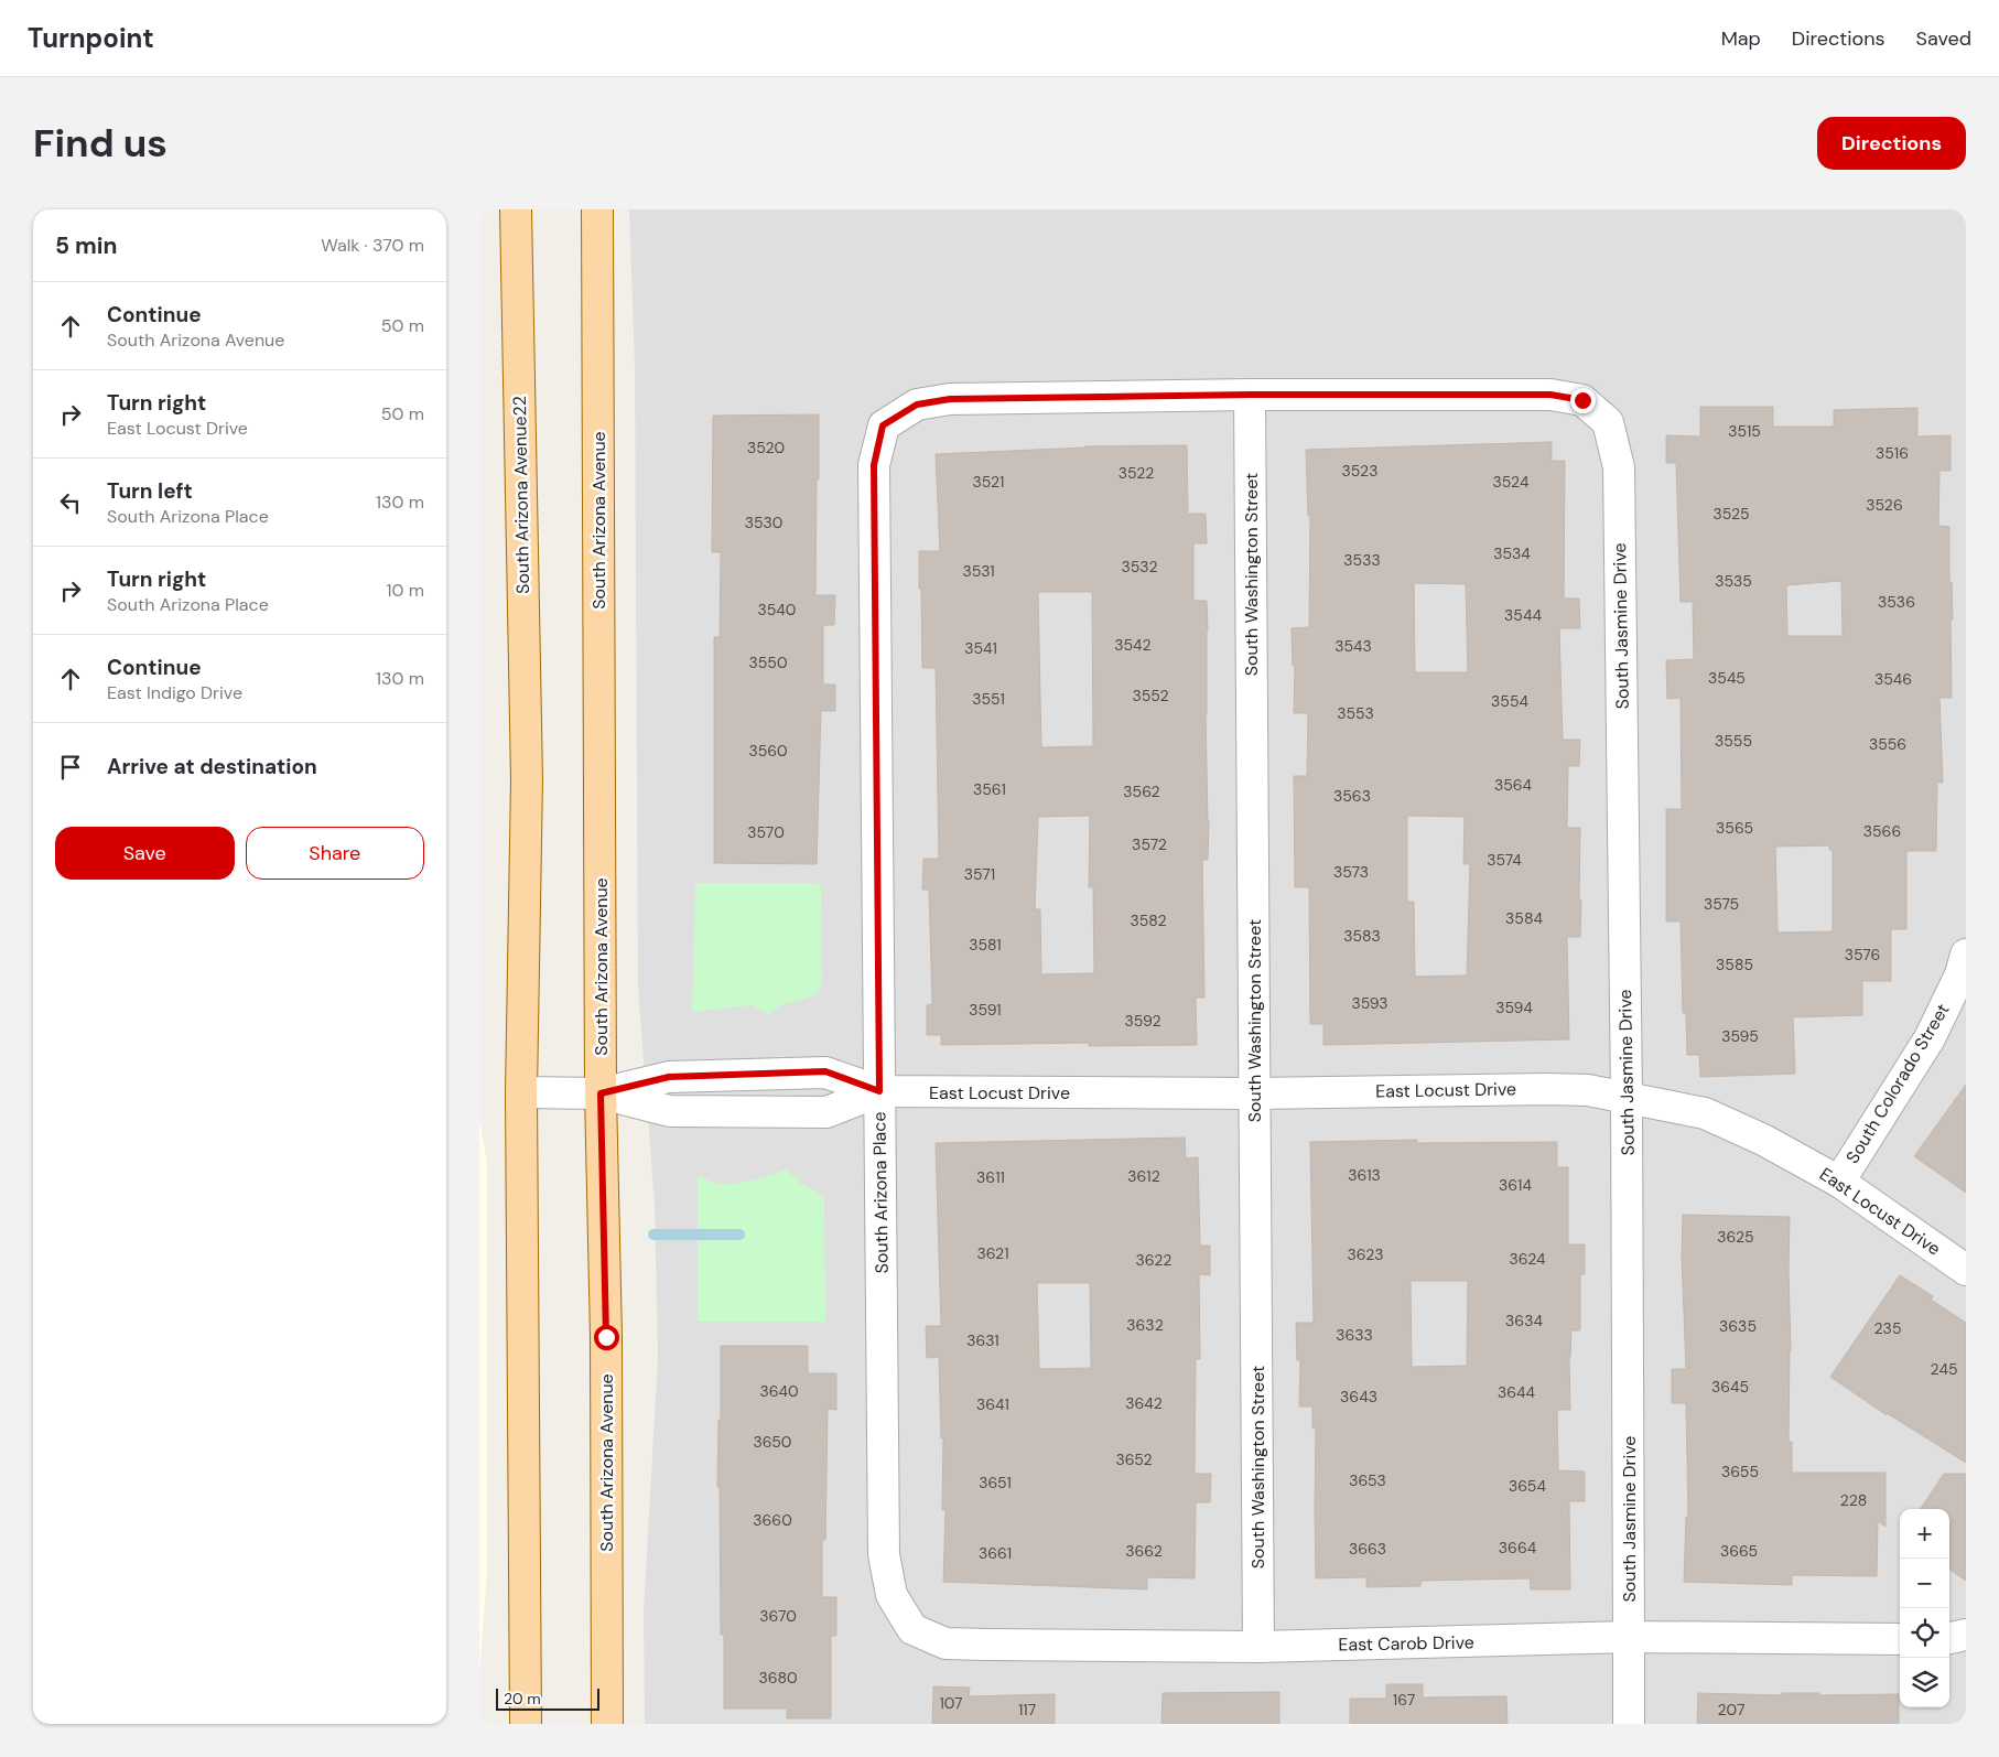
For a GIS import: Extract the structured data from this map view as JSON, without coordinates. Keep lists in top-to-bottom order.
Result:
{
  "streets": {
    "main road": ["South Arizona Avenue22", "South Arizona Avenue"],
    "street": [
      "South Washington Street",
      "South Jasmine Drive",
      "South Colorado Street",
      "East Locust Drive",
      "South Arizona Place",
      "East Carob Drive"
    ]
  },
  "crossings": [
    ["South Arizona Avenue22", "East Locust Drive"],
    ["South Arizona Avenue", "East Locust Drive"],
    ["South Washington Street", "South Jasmine Drive"],
    ["South Washington Street", "East Locust Drive"],
    ["South Washington Street", "South Arizona Place"],
    ["South Washington Street", "East Carob Drive"],
    ["South Jasmine Drive", "East Locust Drive"],
    ["South Jasmine Drive", "South Arizona Place"],
    ["South Jasmine Drive", "East Carob Drive"],
    ["South Colorado Street", "East Locust Drive"],
    ["East Locust Drive", "South Arizona Place"],
    ["South Arizona Place", "East Carob Drive"]
  ],
  "house_numbers": [
    "3515",
    "3520",
    "3516",
    "3523",
    "3522",
    "3521",
    "3524",
    "3526",
    "3525",
    "3530",
    "3534",
    "3533",
    "3532",
    "3531",
    "3535",
    "3536",
    "3540",
    "3544",
    "3542",
    "3543",
    "3541",
    "3550",
    "3545",
    "3546",
    "3552",
    "3551",
    "3554",
    "3553",
    "3555",
    "3556",
    "3560",
    "3564",
    "3561",
    "3562",
    "3563",
    "3565",
    "3566",
    "3570",
    "3572",
    "3574",
    "3573",
    "3571",
    "3575",
    "3584",
    "3582",
    "3583",
    "3581",
    "3576",
    "3585",
    "3593",
    "3594",
    "3591",
    "3592",
    "3595",
    "3613",
    "3612",
    "3611",
    "3614",
    "3625",
    "3621",
    "3623",
    "3624",
    "3622",
    "3634",
    "3632",
    "3635",
    "235",
    "3633",
    "3631",
    "245",
    "3645",
    "3640",
    "3644",
    "3643",
    "3642",
    "3641",
    "3650",
    "3652",
    "3655",
    "3653",
    "3651",
    "3654",
    "228",
    "3660",
    "3664",
    "3663",
    "3662",
    "3665",
    "3661",
    "3670",
    "3680",
    "167",
    "107",
    "117",
    "207"
  ],
  "scale_bar": "20 m",
  "page": {
    "header": "Turnpoint",
    "nav": ["Map", "Directions", "Saved"],
    "buttons": [
      "Directions",
      ["Save", "Share"]
    ],
    "title": "Find us",
    "heading": ["5 min", "Walk · 370 m"],
    "list": [
      ["Continue", "South Arizona Avenue", "50 m"],
      ["Turn right", "East Locust Drive", "50 m"],
      ["Turn left", "South Arizona Place", "130 m"],
      ["Turn right", "South Arizona Place", "10 m"],
      ["Continue", "East Indigo Drive", "130 m"],
      "Arrive at destination"
    ],
    "map_buttons": ["+", "−"],
    "scale": "20 m"
  }
}
